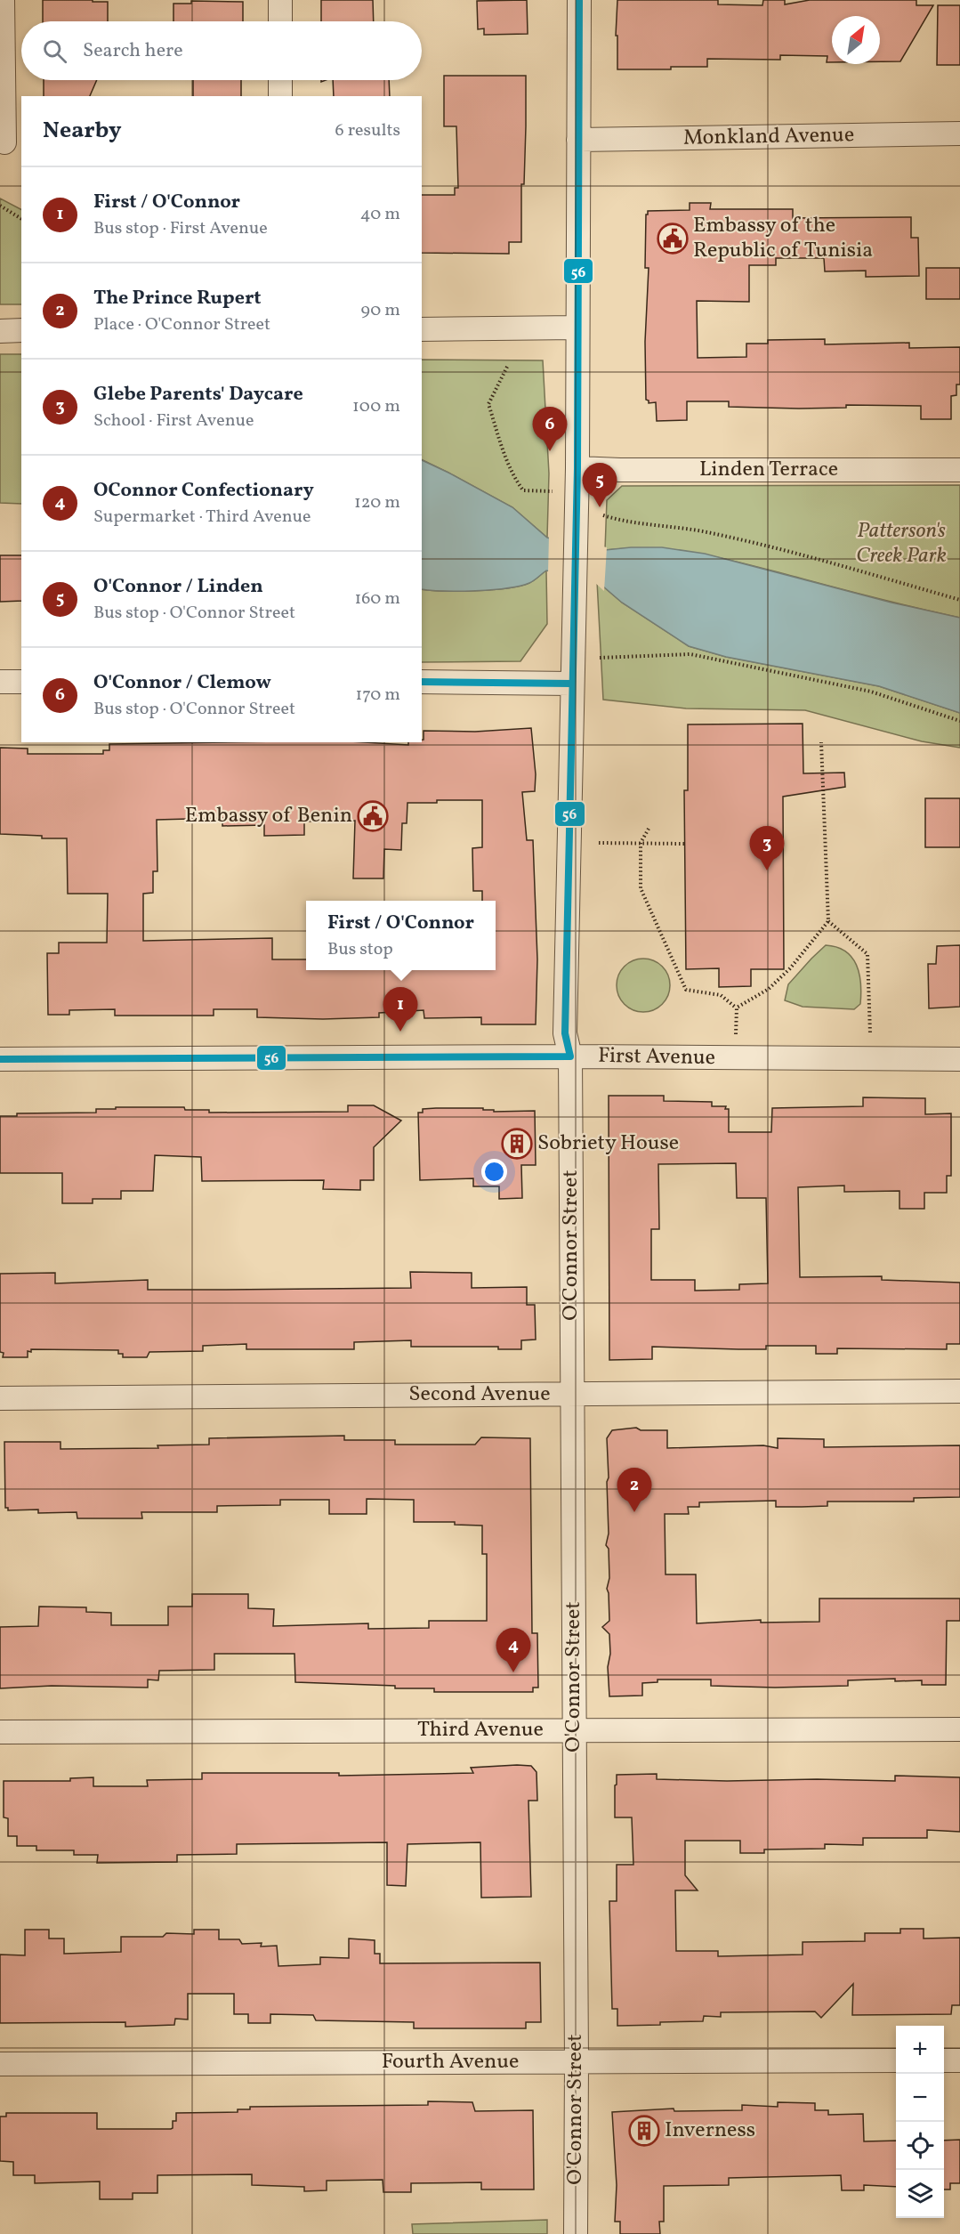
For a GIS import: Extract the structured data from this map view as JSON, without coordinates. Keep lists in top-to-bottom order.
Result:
{
  "streets": {
    "street": [
      "Monkland Avenue",
      "Linden Terrace",
      "First Avenue",
      "O'Connor Street",
      "Second Avenue",
      "Third Avenue",
      "Fourth Avenue"
    ]
  },
  "crossings": [
    ["Monkland Avenue", "O'Connor Street"],
    ["Linden Terrace", "O'Connor Street"],
    ["First Avenue", "O'Connor Street"],
    ["O'Connor Street", "Second Avenue"],
    ["O'Connor Street", "Third Avenue"],
    ["O'Connor Street", "Fourth Avenue"]
  ],
  "parks": ["Patterson's Creek Park"],
  "places": {
    "public building": ["Embassy of the Republic of Tunisia", "Embassy of Benin"],
    "building": ["Sobriety House", "Inverness"]
  },
  "lines": ["transit line 56"],
  "north": "top right",
  "page": {
    "search": "Search here",
    "heading": ["Nearby", "6 results"],
    "list": [
      {
        "mark": "1",
        "name": "First / O'Connor",
        "note": "Bus stop · First Avenue",
        "value": "40 m"
      },
      {
        "mark": "2",
        "name": "The Prince Rupert",
        "note": "Place · O'Connor Street",
        "value": "90 m"
      },
      {
        "mark": "3",
        "name": "Glebe Parents' Daycare",
        "note": "School · First Avenue",
        "value": "100 m"
      },
      {
        "mark": "4",
        "name": "OConnor Confectionary",
        "note": "Supermarket · Third Avenue",
        "value": "120 m"
      },
      {
        "mark": "5",
        "name": "O'Connor / Linden",
        "note": "Bus stop · O'Connor Street",
        "value": "160 m"
      },
      {
        "mark": "6",
        "name": "O'Connor / Clemow",
        "note": "Bus stop · O'Connor Street",
        "value": "170 m"
      }
    ],
    "pins": [
      "6",
      "5",
      "3",
      "1",
      "2",
      "4"
    ],
    "popup": ["First / O'Connor", "Bus stop"],
    "map_buttons": ["+", "−"]
  }
}
